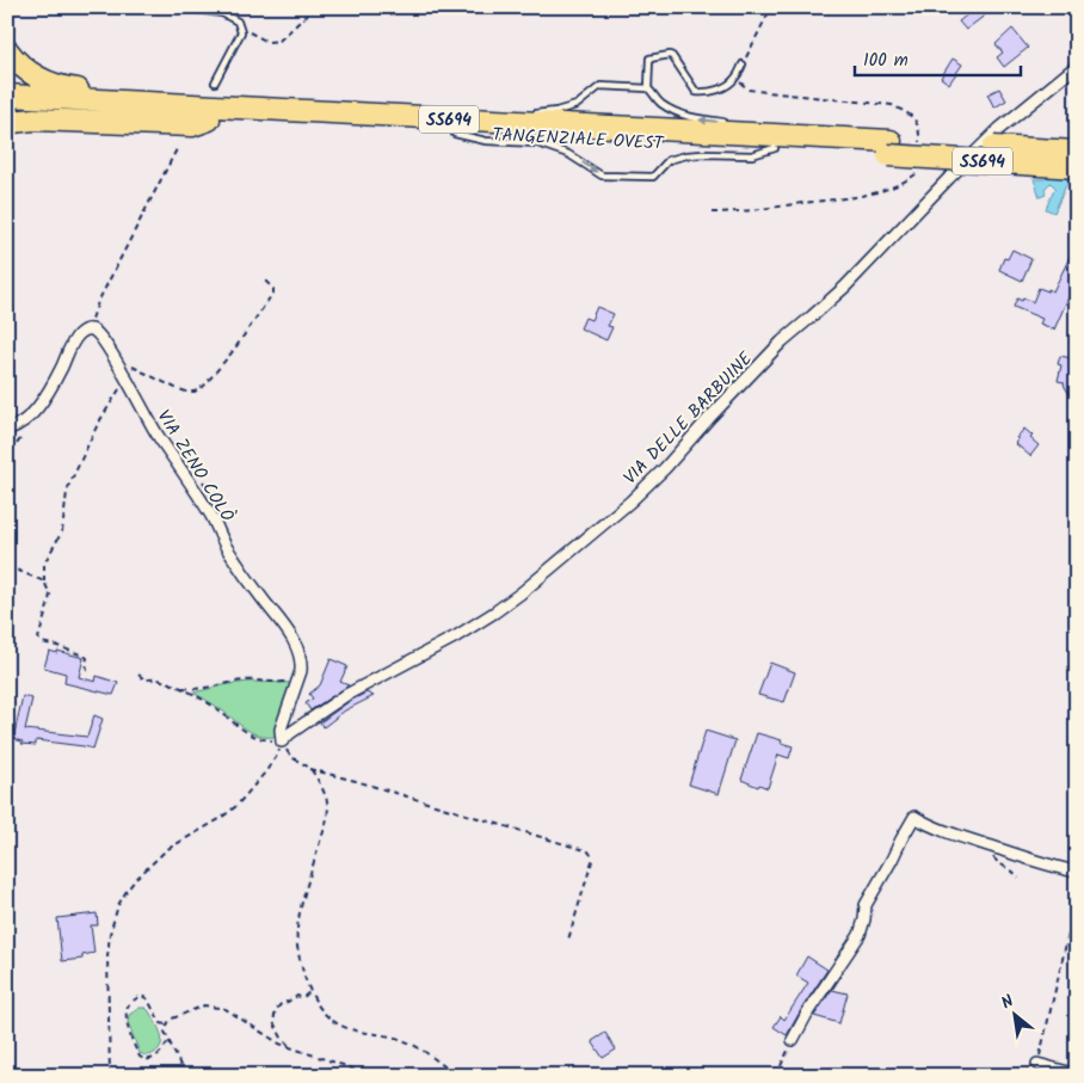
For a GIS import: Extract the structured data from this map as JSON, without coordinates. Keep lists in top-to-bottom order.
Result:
{
  "streets": {
    "highway": ["SS694", "TANGENZIALE OVEST"],
    "street": ["VIA DELLE BARBUINE", "VIA ZENO COLÒ"]
  },
  "crossings": [
    ["VIA DELLE BARBUINE", "VIA ZENO COLÒ"]
  ],
  "scale_bar": "100 m",
  "north": "top left"
}
